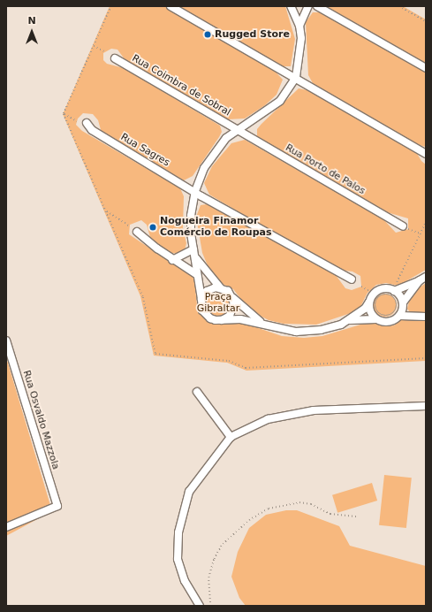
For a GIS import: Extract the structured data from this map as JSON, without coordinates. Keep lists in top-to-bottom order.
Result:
{
  "streets": {
    "street": [
      "Rua Coimbra de Sobral",
      "Rua Sagres",
      "Rua Porto de Palos",
      "Rua Osvaldo Mazzola"
    ]
  },
  "crossings": [
    ["Rua Coimbra de Sobral", "Rua Porto de Palos"]
  ],
  "parks": ["Praça Gibraltar"],
  "places": ["Rugged Store", "Nogueira Finamor Comércio de Roupas"],
  "north": "top"
}
